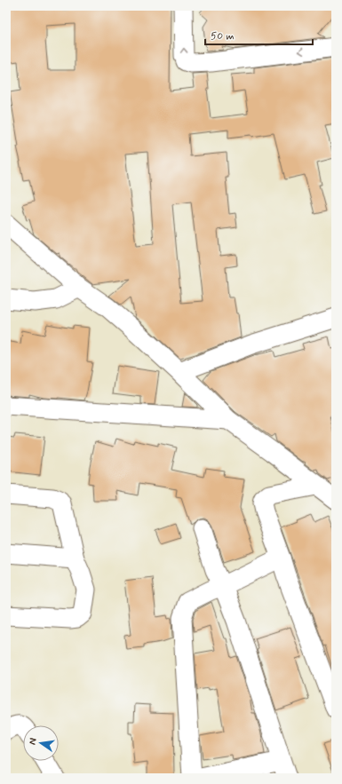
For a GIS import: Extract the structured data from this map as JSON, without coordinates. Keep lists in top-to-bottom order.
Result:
{
  "scale_bar": "50 m",
  "north": "left"
}
